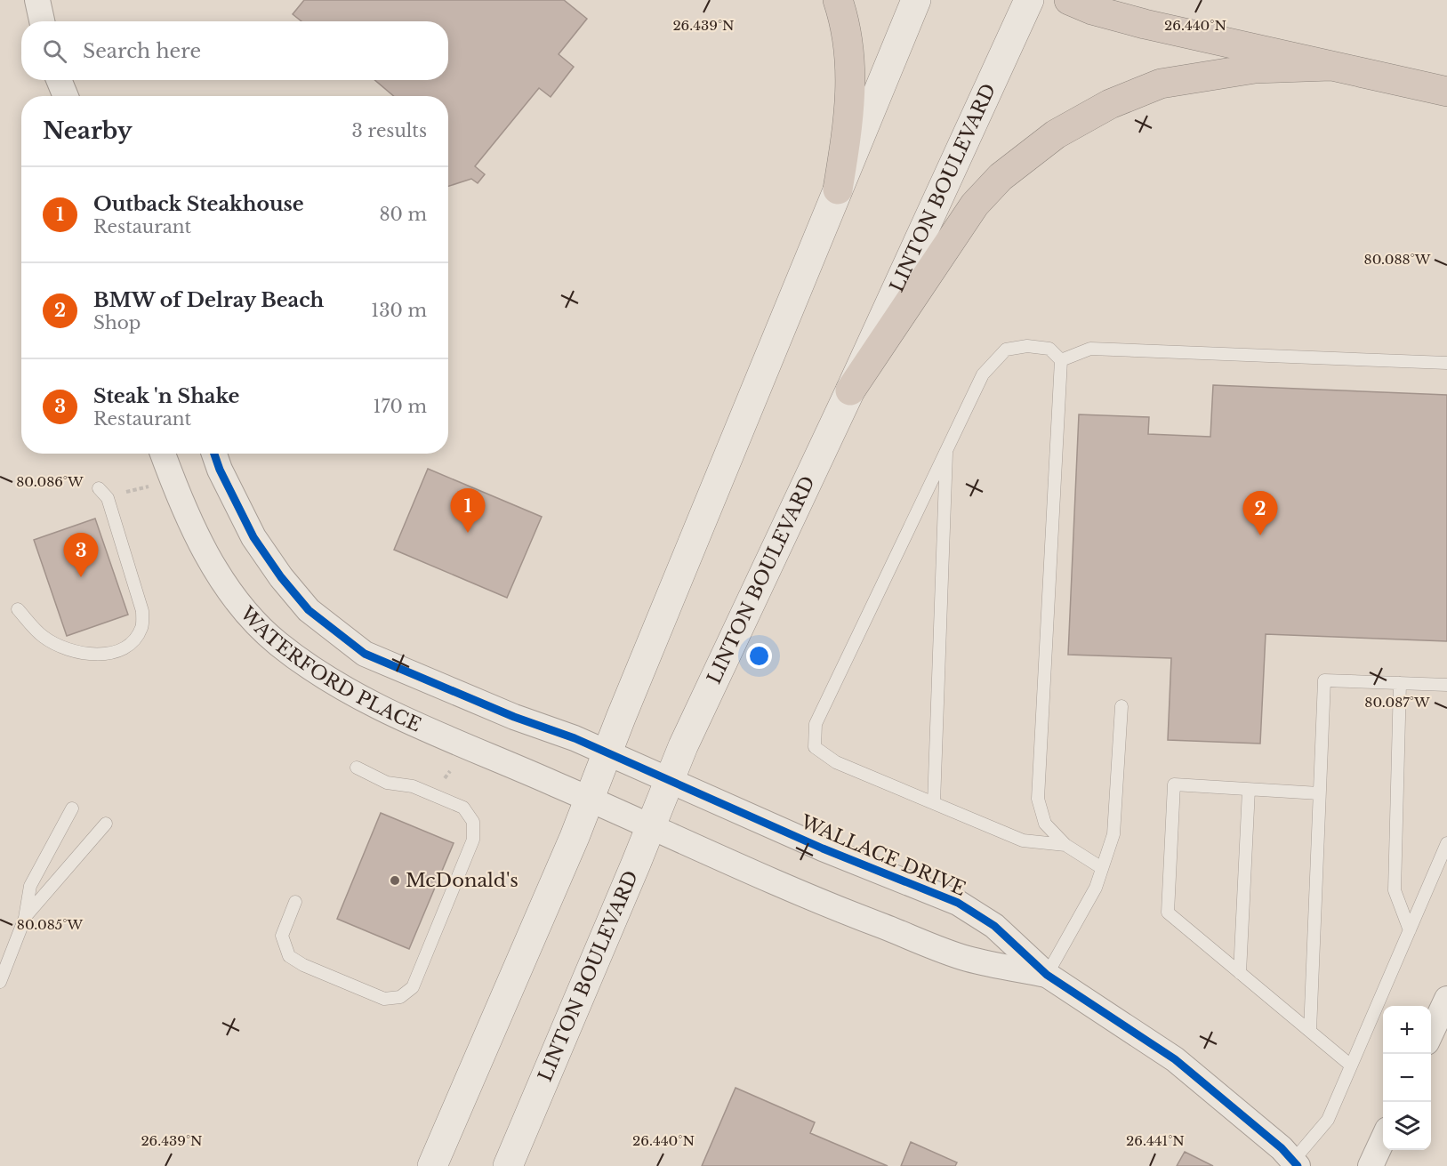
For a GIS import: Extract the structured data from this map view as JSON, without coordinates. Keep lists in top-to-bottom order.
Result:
{
  "streets": {
    "main road": ["LINTON BOULEVARD"],
    "street": ["WATERFORD PLACE", "WALLACE DRIVE"]
  },
  "crossings": [
    ["LINTON BOULEVARD", "WALLACE DRIVE"],
    ["WATERFORD PLACE", "WALLACE DRIVE"]
  ],
  "places": ["McDonald's"],
  "page": {
    "search": "Search here",
    "heading": ["Nearby", "3 results"],
    "list": [
      {
        "mark": "1",
        "name": "Outback Steakhouse",
        "note": "Restaurant",
        "value": "80 m"
      },
      {
        "mark": "2",
        "name": "BMW of Delray Beach",
        "note": "Shop",
        "value": "130 m"
      },
      {
        "mark": "3",
        "name": "Steak 'n Shake",
        "note": "Restaurant",
        "value": "170 m"
      }
    ],
    "pins": ["1", "2", "3"],
    "map_buttons": ["+", "−"]
  },
  "coordinates": [
    "26.439°N",
    "26.440°N",
    "80.088°W",
    "80.086°W",
    "80.087°W",
    "80.085°W",
    "26.441°N"
  ]
}
